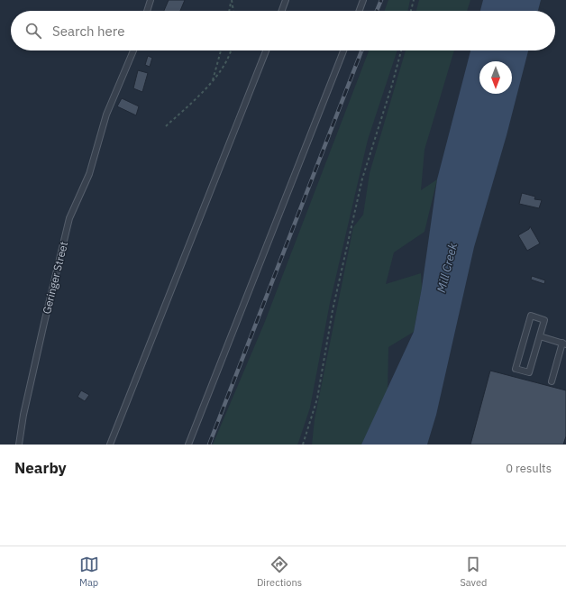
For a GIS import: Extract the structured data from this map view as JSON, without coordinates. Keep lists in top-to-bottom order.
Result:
{
  "streets": {
    "lane": ["Geringer Street"]
  },
  "water": ["Mill Creek"],
  "north": "bottom",
  "page": {
    "search": "Search here",
    "heading": ["Nearby", "0 results"],
    "nav": ["Map", "Directions", "Saved"]
  }
}
